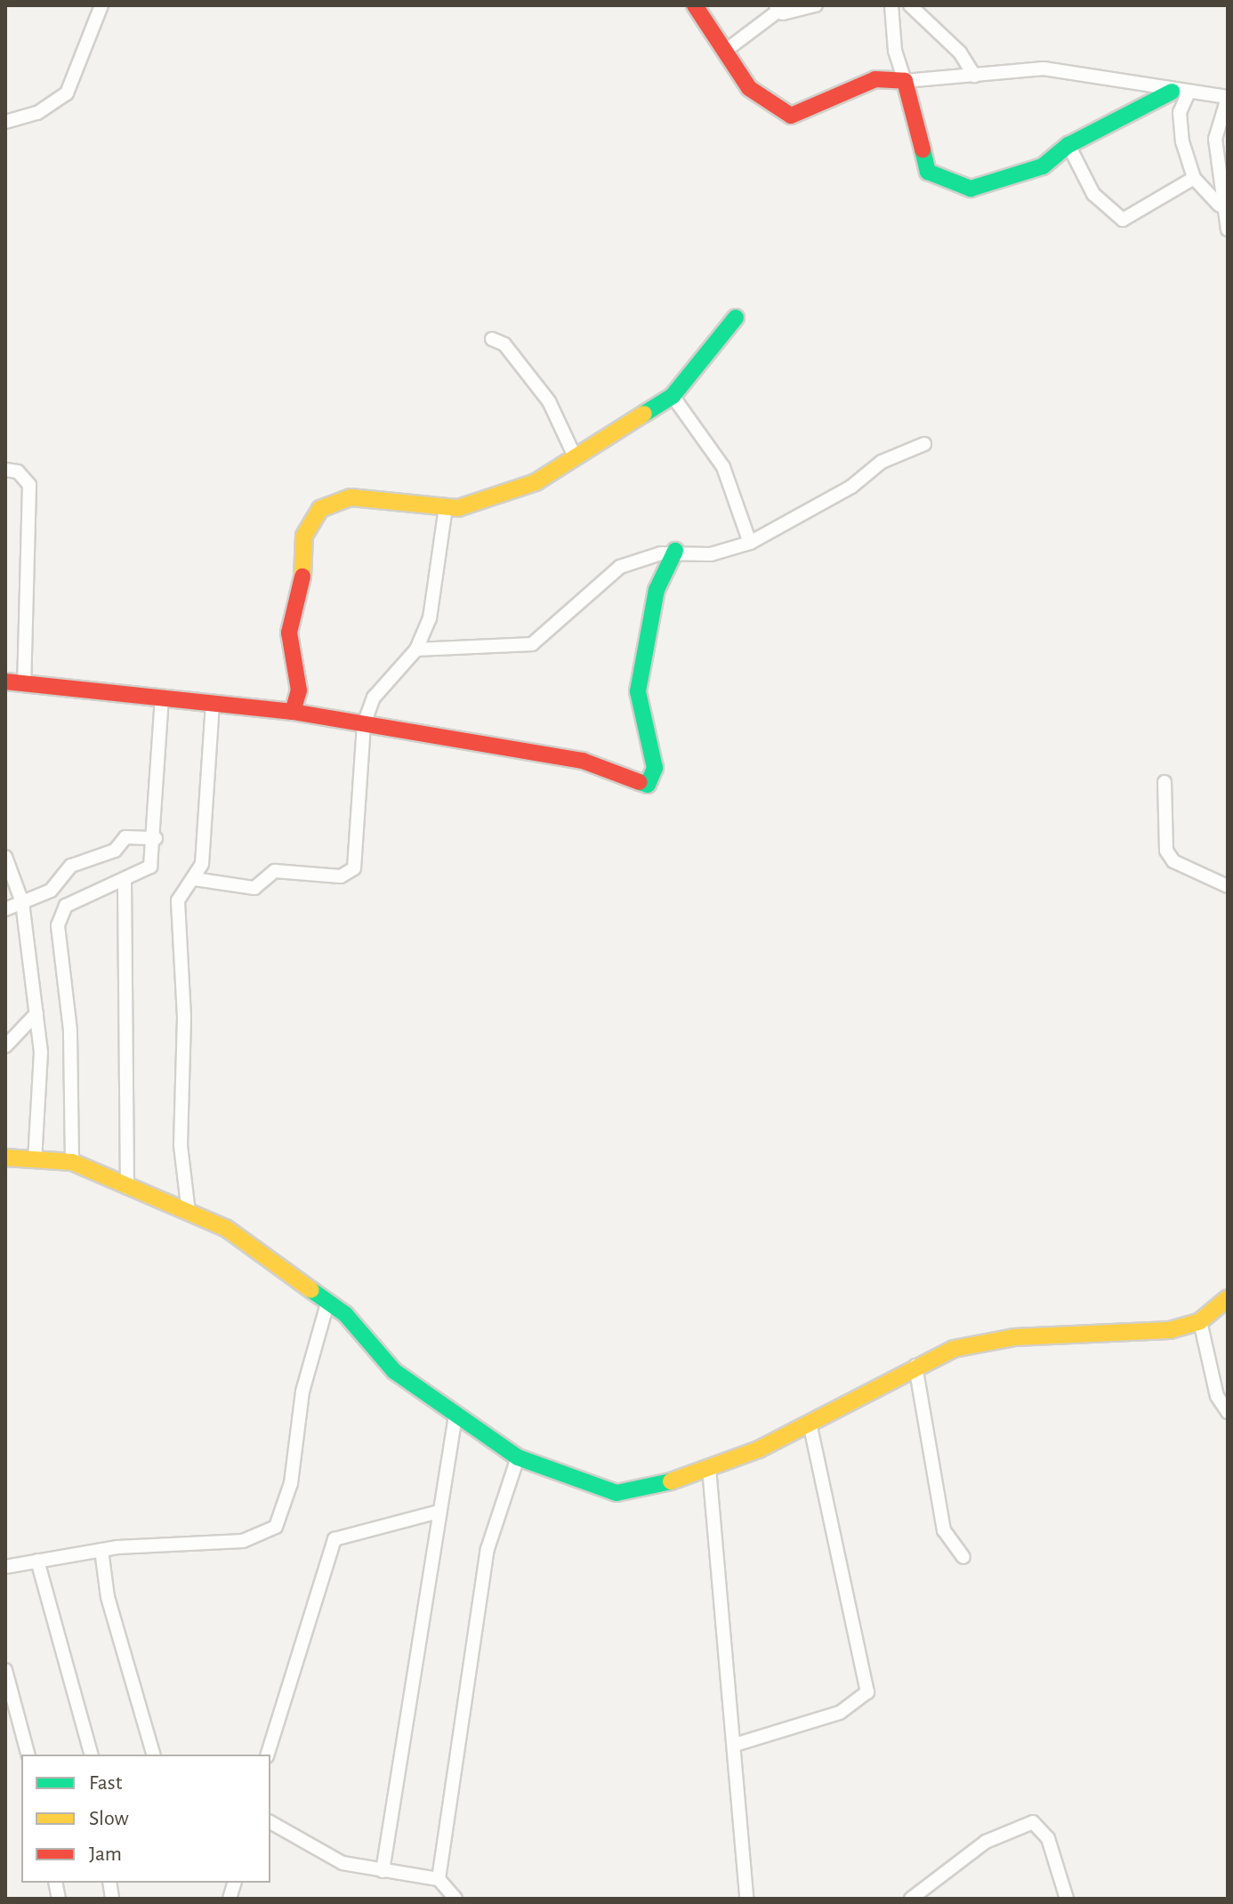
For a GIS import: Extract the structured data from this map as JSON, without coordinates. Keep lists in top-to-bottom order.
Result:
{
  "legend": ["Fast", "Slow", "Jam"]
}
